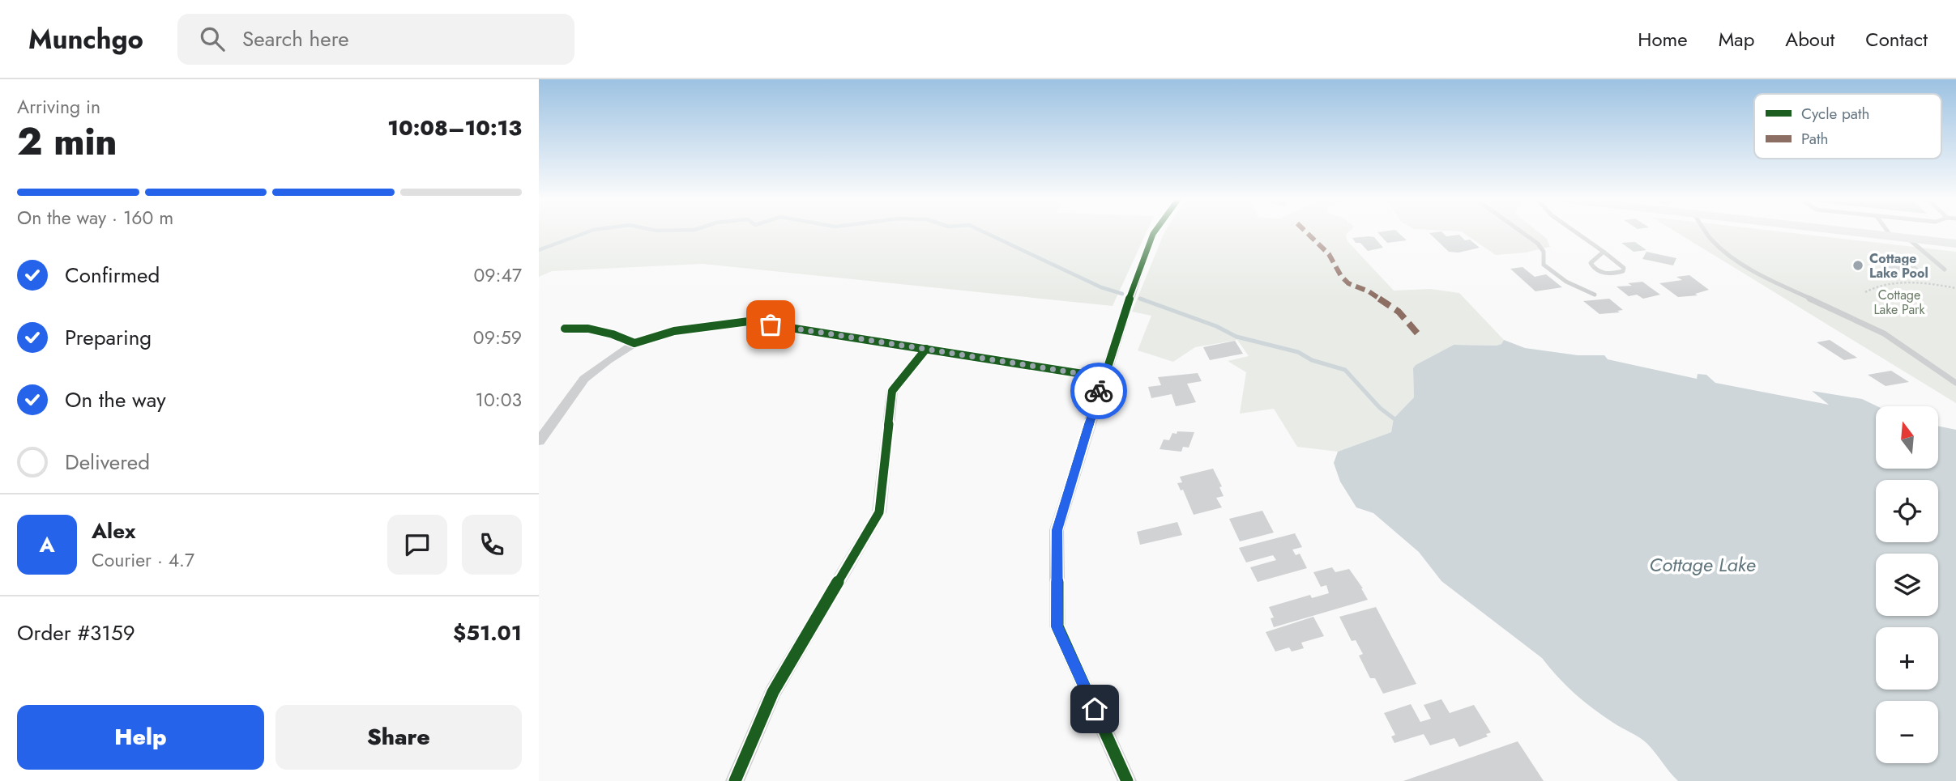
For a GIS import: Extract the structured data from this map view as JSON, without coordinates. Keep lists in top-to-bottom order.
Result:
{
  "water": ["Cottage Lake"],
  "parks": ["Cottage Lake Park"],
  "places": ["Cottage Lake Pool"],
  "legend": ["Cycle path", "Path"],
  "north": "top",
  "page": {
    "header": "Munchgo",
    "search": "Search here",
    "nav": [
      "Home",
      "Map",
      "About",
      "Contact"
    ],
    "heading": ["2 min", "Arriving in", "10:08–10:13"],
    "panel": [
      "Alex",
      "Courier · 4.7",
      "Order #3159",
      "$51.01"
    ],
    "bar": "On the way · 160 m",
    "list": [
      ["Confirmed", "09:47"],
      ["Preparing", "09:59"],
      ["On the way", "10:03"],
      "Delivered"
    ],
    "map_buttons": ["+", "−"],
    "round": "A",
    "buttons": ["Help", "Share"]
  }
}
